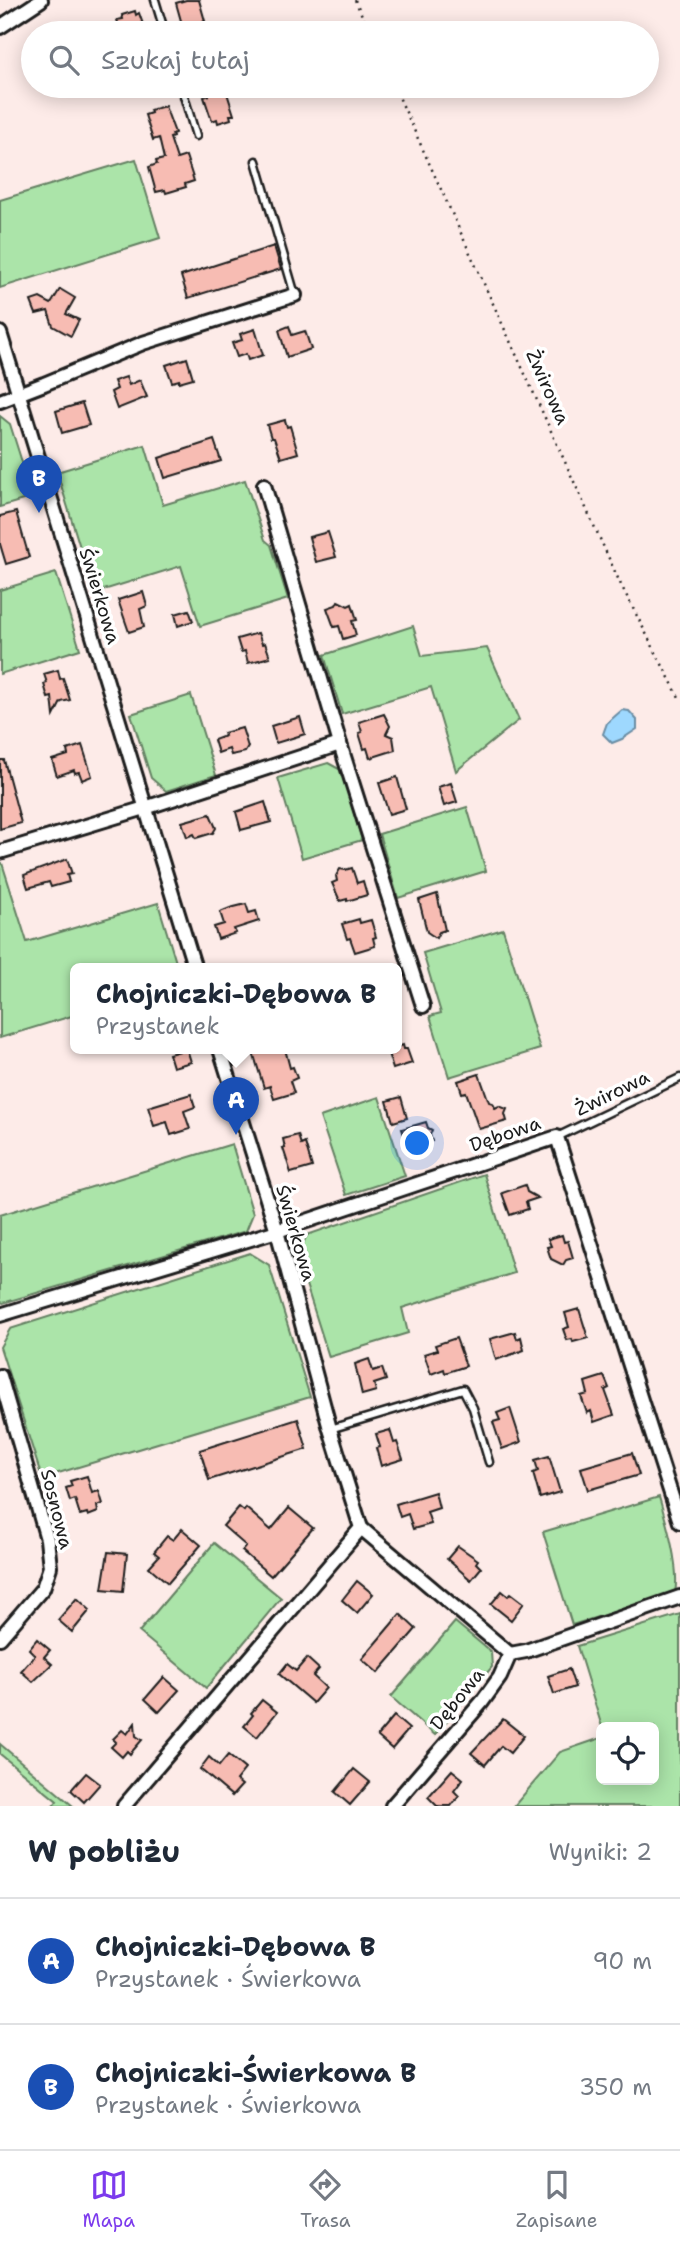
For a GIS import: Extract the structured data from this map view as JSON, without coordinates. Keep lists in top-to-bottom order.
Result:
{
  "streets": {
    "street": ["Świerkowa", "Dębowa", "Sosnowa"],
    "lane": ["Żwirowa"]
  },
  "crossings": [
    ["Żwirowa", "Dębowa"],
    ["Świerkowa", "Dębowa"]
  ],
  "page": {
    "search": "Szukaj tutaj",
    "pins": ["B", "A"],
    "popup": ["Chojniczki-Dębowa B", "Przystanek"],
    "heading": ["W pobliżu", "Wyniki: 2"],
    "list": [
      {
        "mark": "A",
        "name": "Chojniczki-Dębowa B",
        "note": "Przystanek · Świerkowa",
        "value": "90 m"
      },
      {
        "mark": "B",
        "name": "Chojniczki-Świerkowa B",
        "note": "Przystanek · Świerkowa",
        "value": "350 m"
      }
    ],
    "nav": ["Mapa", "Trasa", "Zapisane"]
  }
}
